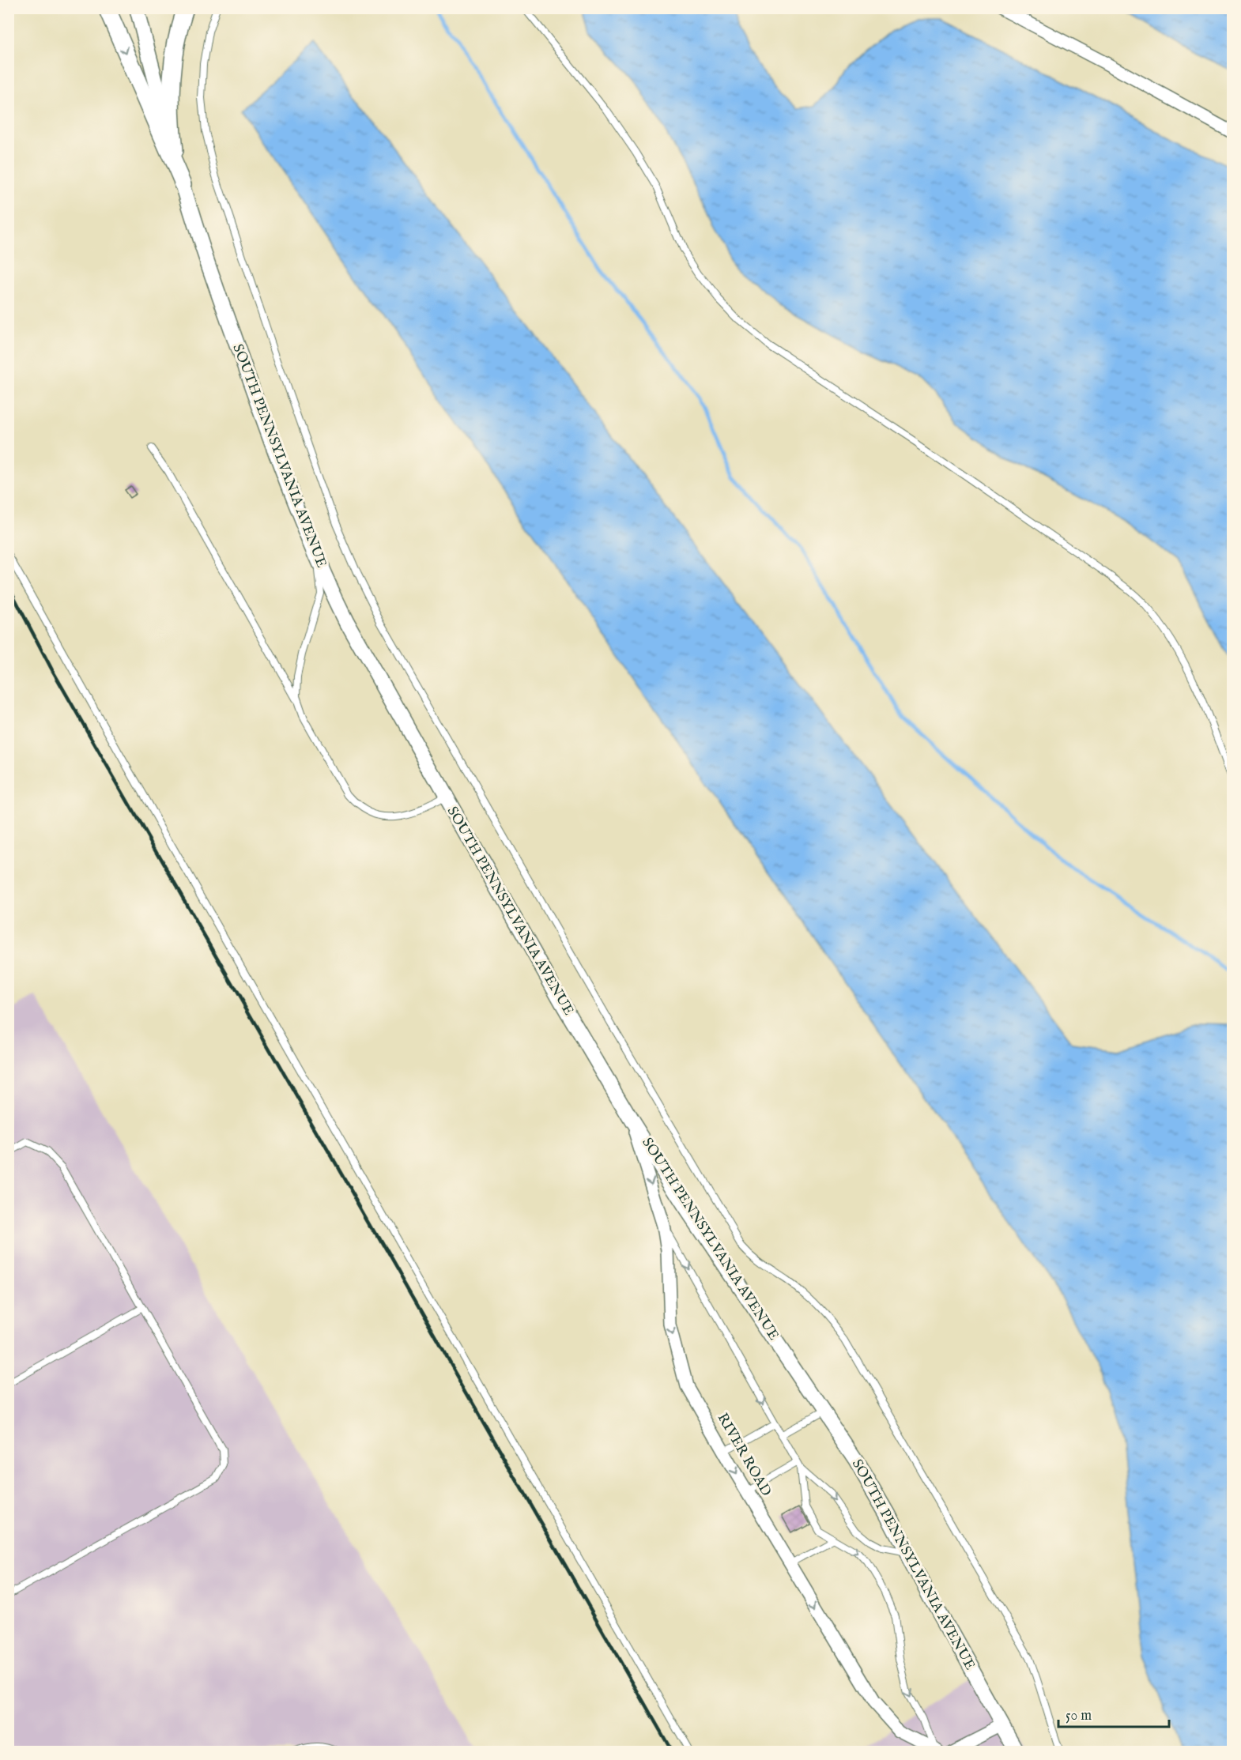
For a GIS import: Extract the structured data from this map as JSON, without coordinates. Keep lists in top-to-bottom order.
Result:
{
  "streets": {
    "street": ["SOUTH PENNSYLVANIA AVENUE", "RIVER ROAD"]
  },
  "crossings": [
    ["SOUTH PENNSYLVANIA AVENUE", "RIVER ROAD"]
  ],
  "one_way": ["RIVER ROAD"],
  "scale_bar": "50 m"
}
